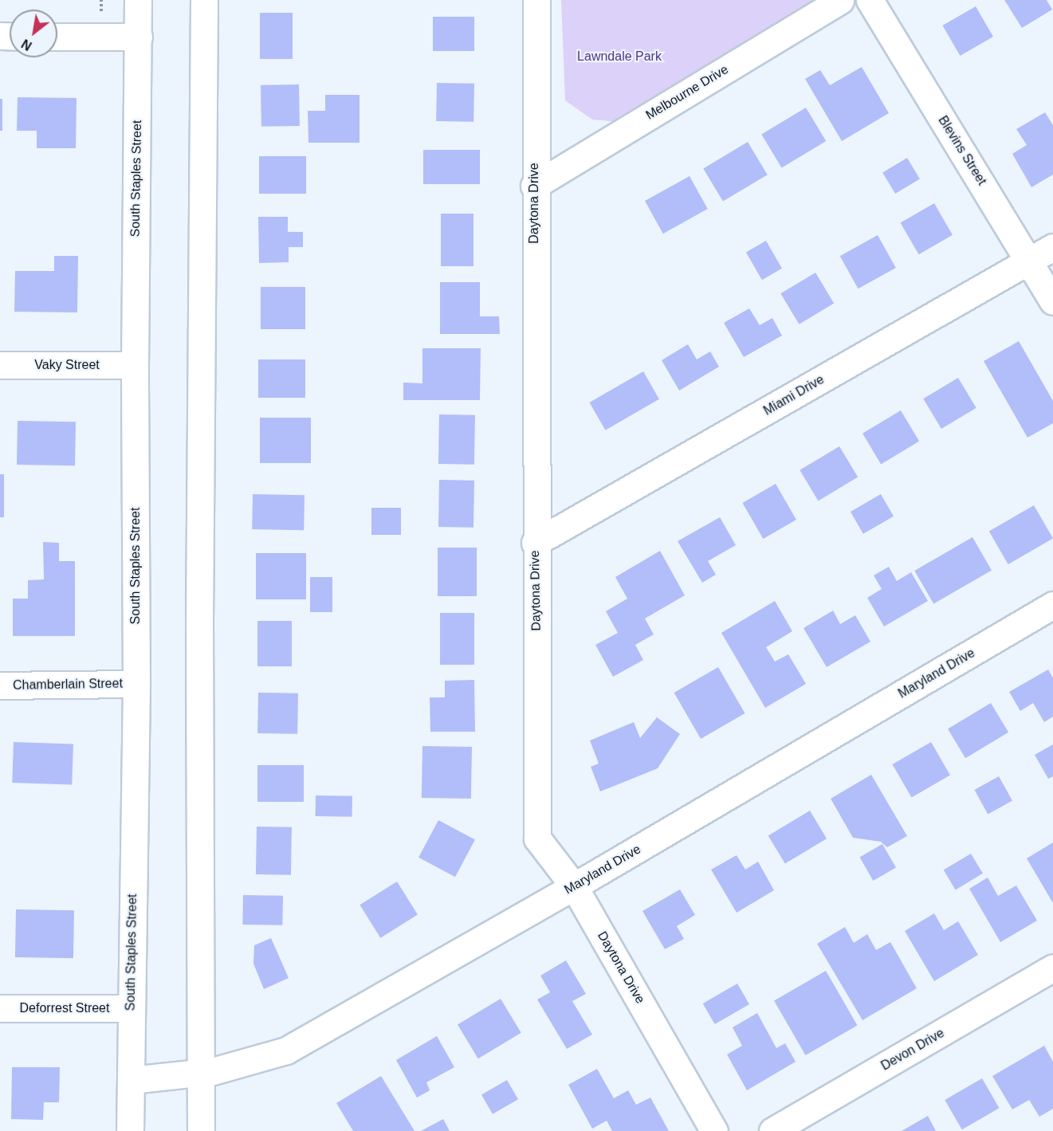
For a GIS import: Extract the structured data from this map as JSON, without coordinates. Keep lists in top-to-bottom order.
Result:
{
  "streets": {
    "street": [
      "Melbourne Drive",
      "Blevins Street",
      "South Staples Street",
      "Daytona Drive",
      "Vaky Street",
      "Miami Drive",
      "Maryland Drive",
      "Chamberlain Street",
      "Deforrest Street",
      "Devon Drive"
    ]
  },
  "crossings": [
    ["Melbourne Drive", "Daytona Drive"],
    ["Blevins Street", "Miami Drive"],
    ["South Staples Street", "Vaky Street"],
    ["South Staples Street", "Maryland Drive"],
    ["South Staples Street", "Chamberlain Street"],
    ["South Staples Street", "Deforrest Street"],
    ["Daytona Drive", "Miami Drive"],
    ["Daytona Drive", "Maryland Drive"]
  ],
  "parks": ["Lawndale Park"],
  "north": "bottom left"
}
